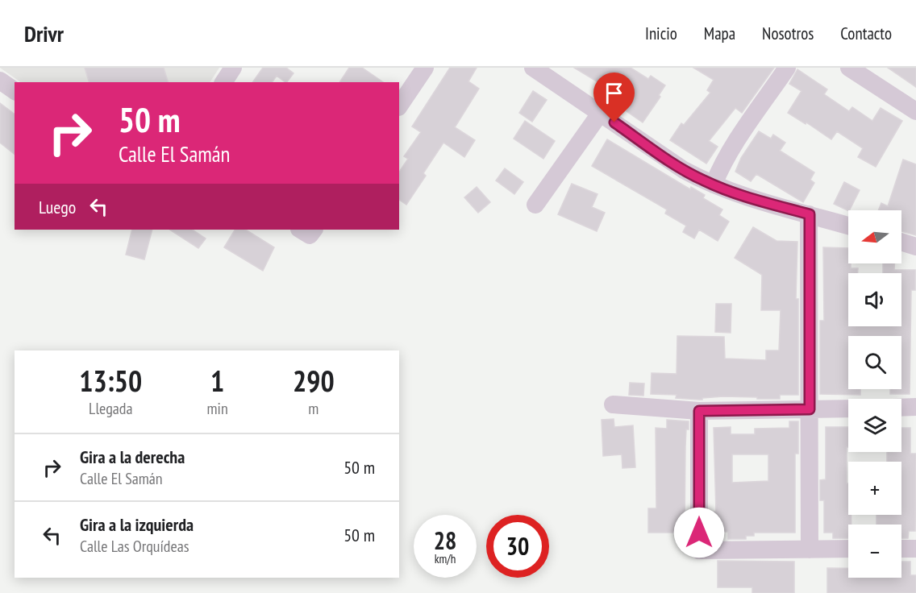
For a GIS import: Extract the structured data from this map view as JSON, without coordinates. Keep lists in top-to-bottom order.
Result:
{
  "north": "left",
  "page": {
    "header": "Drivr",
    "nav": [
      "Inicio",
      "Mapa",
      "Nosotros",
      "Contacto"
    ],
    "turn": ["50 m", "Calle El Samán"],
    "then": "Luego",
    "map_buttons": ["+", "−"],
    "eta": [
      "13:50",
      "Llegada",
      "1",
      "min",
      "290",
      "m"
    ],
    "list": [
      {
        "name": "Gira a la derecha",
        "note": "Calle El Samán",
        "value": "50 m"
      },
      {
        "name": "Gira a la izquierda",
        "note": "Calle Las Orquídeas",
        "value": "50 m"
      }
    ],
    "speed": "28 km/h",
    "limit": "30"
  }
}
